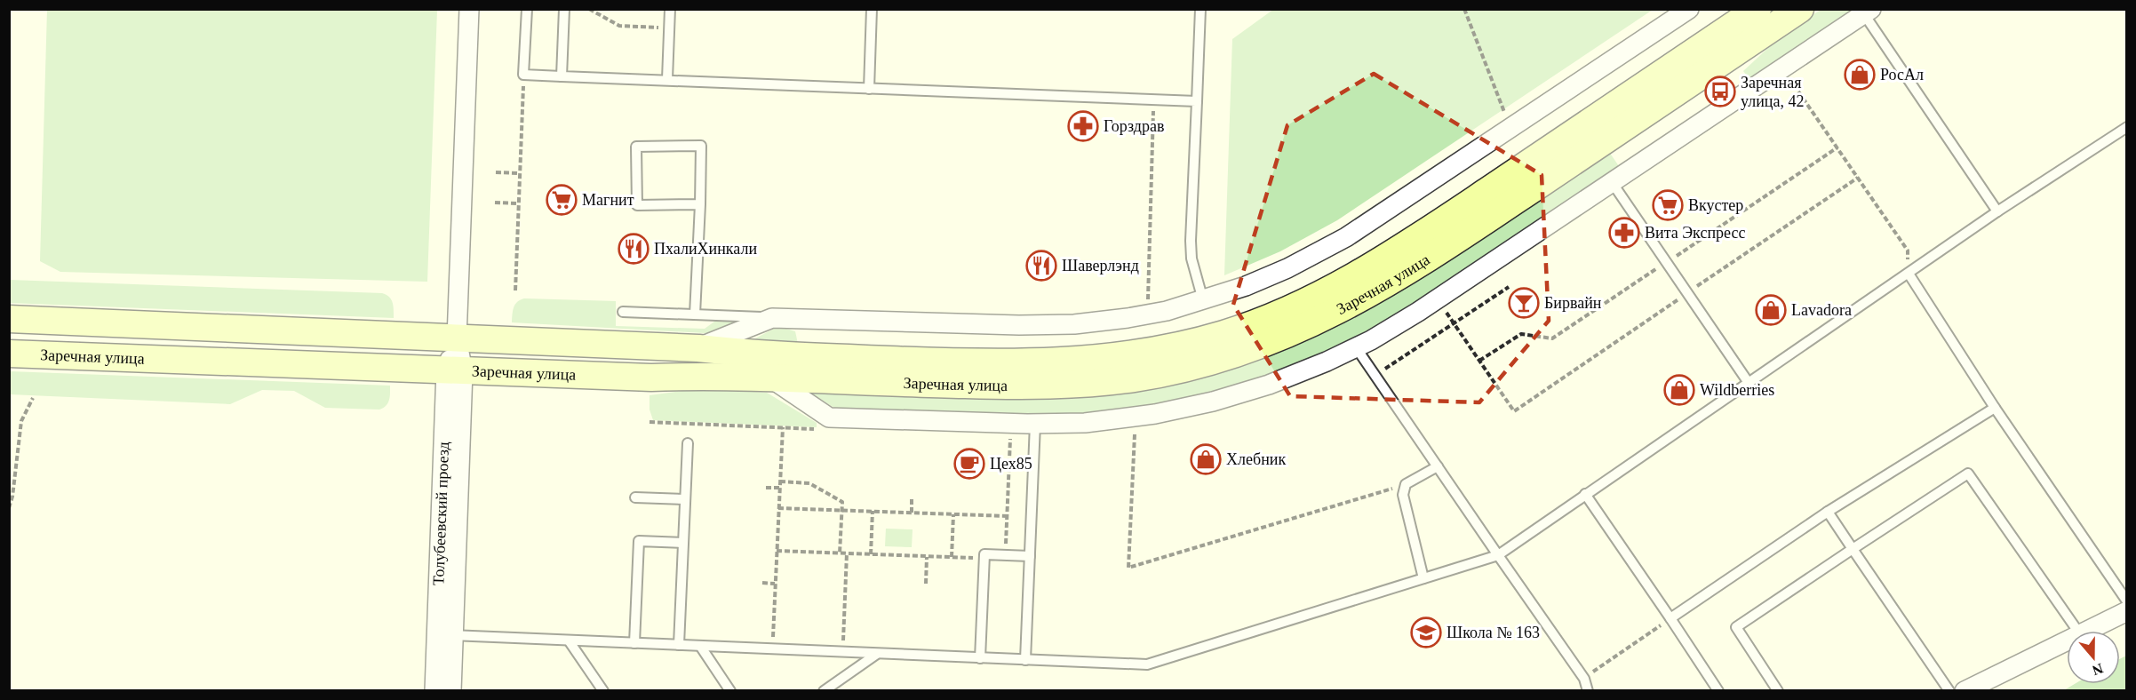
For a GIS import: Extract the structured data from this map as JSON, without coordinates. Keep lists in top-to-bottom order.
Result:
{
  "streets": {
    "street": ["Заречная улица", "Толубеевский проезд"]
  },
  "crossings": [
    ["Заречная улица", "Толубеевский проезд"]
  ],
  "places": {
    "shop": [
      "РосАл",
      "Lavadora",
      "Wildberries",
      "Хлебник"
    ],
    "bus stop": ["Заречная улица, 42"],
    "pharmacy": ["Горздрав", "Вита Экспресс"],
    "supermarket": ["Магнит", "Вкустер"],
    "restaurant": ["ПхалиХинкали", "Шаверлэнд"],
    "bar": ["Бирвайн"],
    "cafe": ["Цех85"],
    "school or university": ["Школа № 163"]
  },
  "north": "bottom"
}
